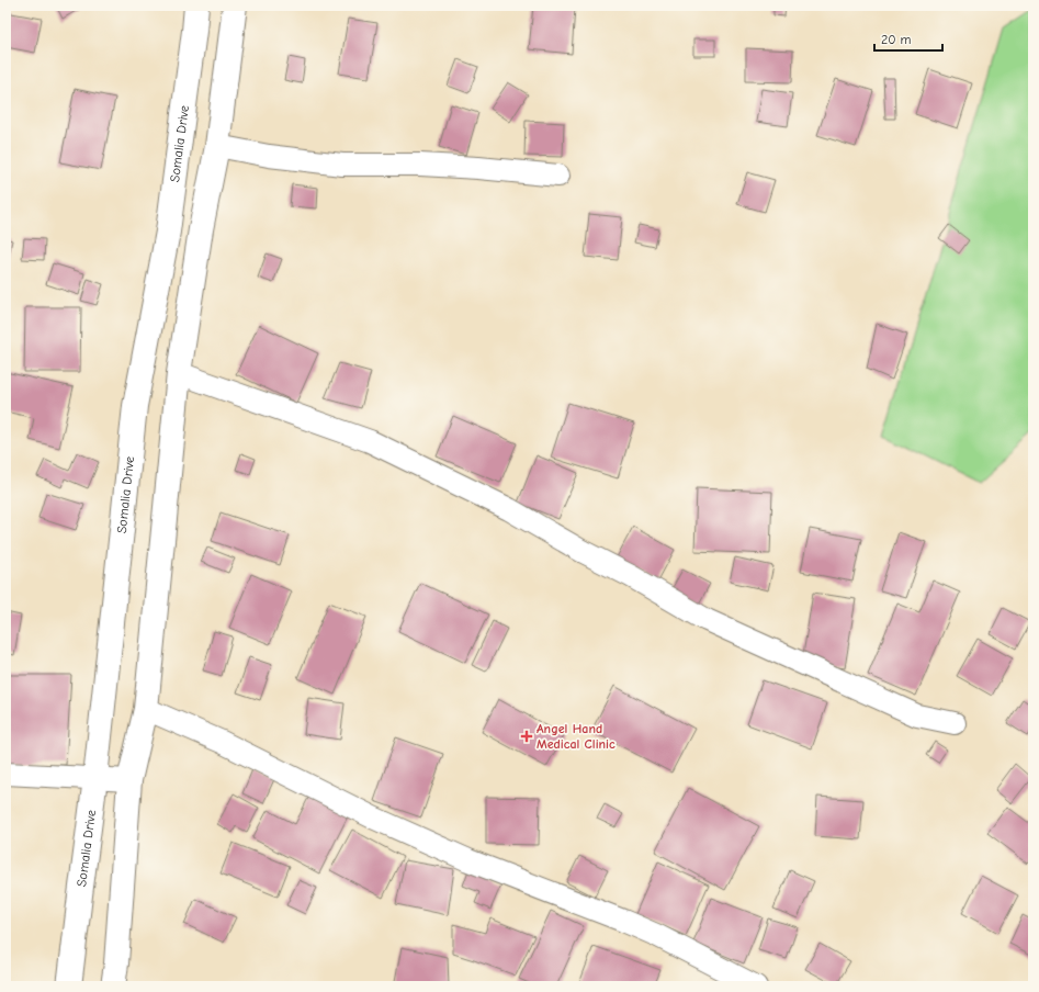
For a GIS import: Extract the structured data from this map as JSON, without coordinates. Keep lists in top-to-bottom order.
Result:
{
  "streets": {
    "main road": ["Somalia Drive"]
  },
  "places": {
    "health": ["Angel Hand Medical Clinic"]
  },
  "scale_bar": "20 m"
}
